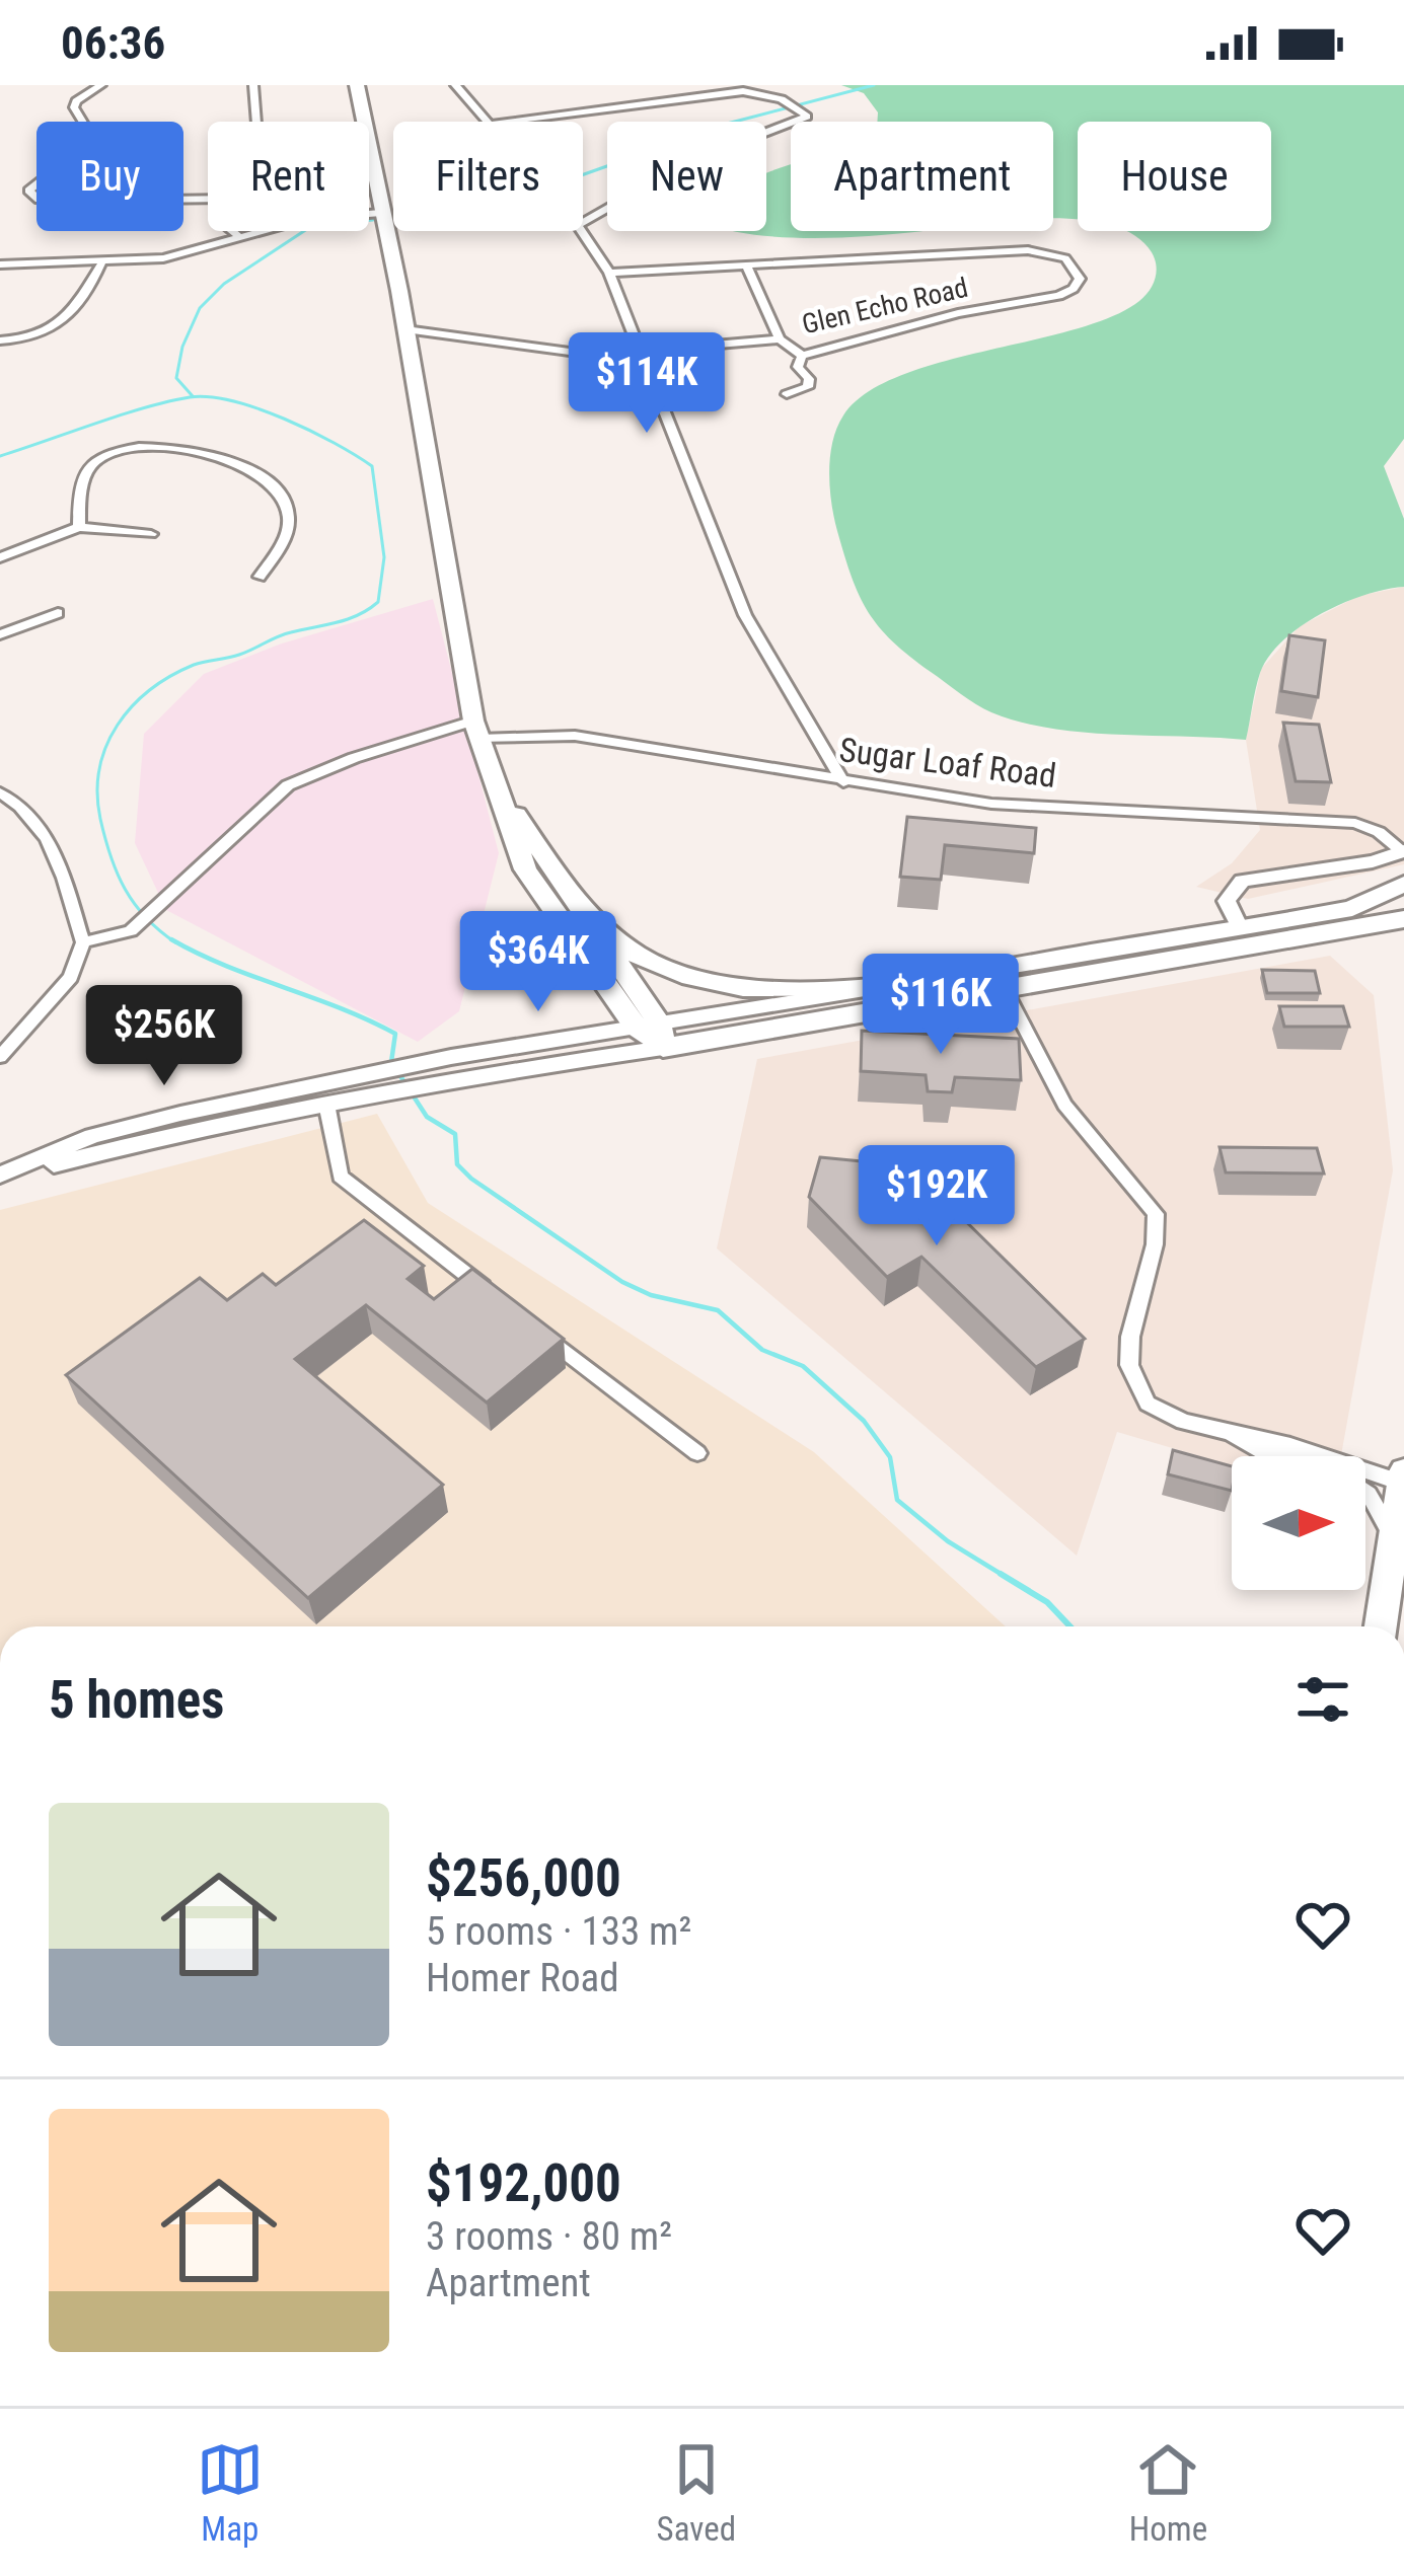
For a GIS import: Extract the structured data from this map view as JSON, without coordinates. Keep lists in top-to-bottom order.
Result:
{
  "streets": {
    "street": ["Glen Echo Road", "Sugar Loaf Road"]
  },
  "north": "right",
  "page": {
    "status": "06:36",
    "chip": [
      "Buy",
      "Rent",
      "Filters",
      "New",
      "Apartment",
      "House"
    ],
    "price": [
      "$114K",
      "$364K",
      "$116K",
      "$256K",
      "$192K"
    ],
    "heading": "5 homes",
    "list": [
      {
        "name": "$256,000",
        "note": "5 rooms · 133 m² · Homer Road"
      },
      {
        "name": "$192,000",
        "note": "3 rooms · 80 m² · Apartment"
      }
    ],
    "tabs": ["Map", "Saved", "Home"]
  }
}
